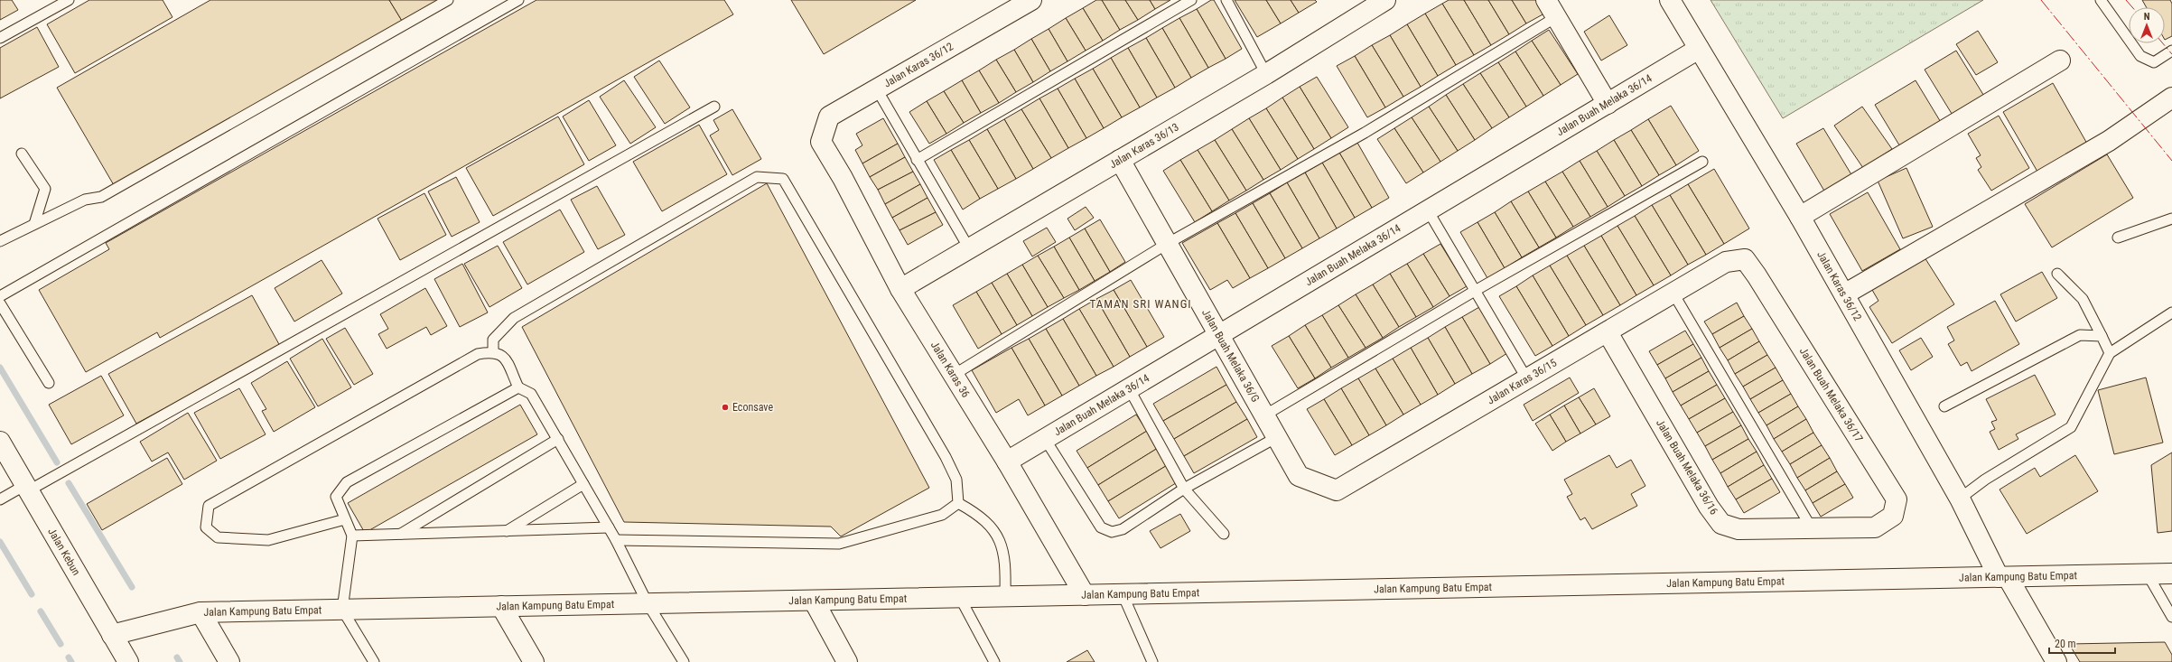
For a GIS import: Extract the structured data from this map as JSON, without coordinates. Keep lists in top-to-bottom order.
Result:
{
  "streets": {
    "street": [
      "Jalan Karas 36/12",
      "Jalan Buah Melaka 36/14",
      "Jalan Karas 36/13",
      "Jalan Buah Melaka 36/G",
      "Jalan Karas 36",
      "Jalan Karas 36/15",
      "Jalan Buah Melaka 36/17",
      "Jalan Buah Melaka 36/16",
      "Jalan Kebun",
      "Jalan Kampung Batu Empat"
    ]
  },
  "crossings": [
    ["Jalan Karas 36/12", "Jalan Buah Melaka 36/14"],
    ["Jalan Karas 36/12", "Jalan Karas 36"],
    ["Jalan Karas 36/12", "Jalan Kampung Batu Empat"],
    ["Jalan Buah Melaka 36/14", "Jalan Buah Melaka 36/G"],
    ["Jalan Buah Melaka 36/14", "Jalan Karas 36"],
    ["Jalan Karas 36/13", "Jalan Buah Melaka 36/G"],
    ["Jalan Karas 36/13", "Jalan Karas 36"],
    ["Jalan Buah Melaka 36/G", "Jalan Karas 36/15"],
    ["Jalan Karas 36", "Jalan Kampung Batu Empat"],
    ["Jalan Karas 36/15", "Jalan Buah Melaka 36/17"],
    ["Jalan Karas 36/15", "Jalan Buah Melaka 36/16"],
    ["Jalan Buah Melaka 36/17", "Jalan Buah Melaka 36/16"],
    ["Jalan Kebun", "Jalan Kampung Batu Empat"]
  ],
  "districts": ["TAMAN SRI WANGI"],
  "places": ["Econsave"],
  "scale_bar": "20 m",
  "north": "top"
}
